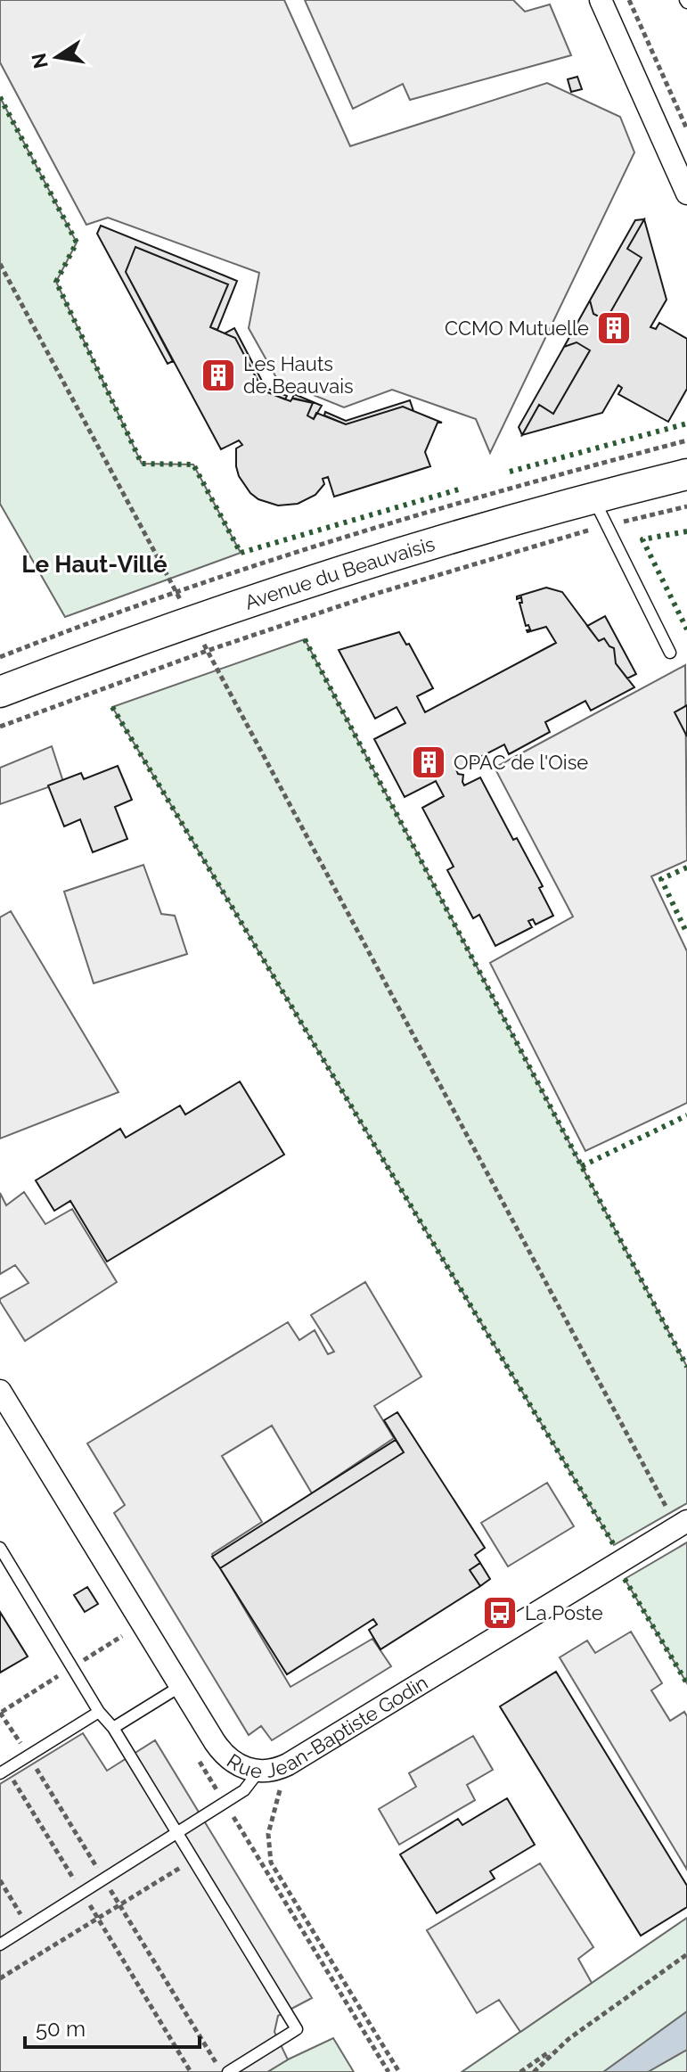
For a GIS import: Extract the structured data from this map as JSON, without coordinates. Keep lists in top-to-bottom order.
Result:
{
  "streets": {
    "street": ["Avenue du Beauvaisis", "Rue Jean-Baptiste Godin"]
  },
  "districts": ["Le Haut-Villé"],
  "places": {
    "building": ["CCMO Mutuelle", "Les Hauts de Beauvais", "OPAC de l'Oise"],
    "bus stop": ["La Poste"]
  },
  "scale_bar": "50 m",
  "north": "left"
}
